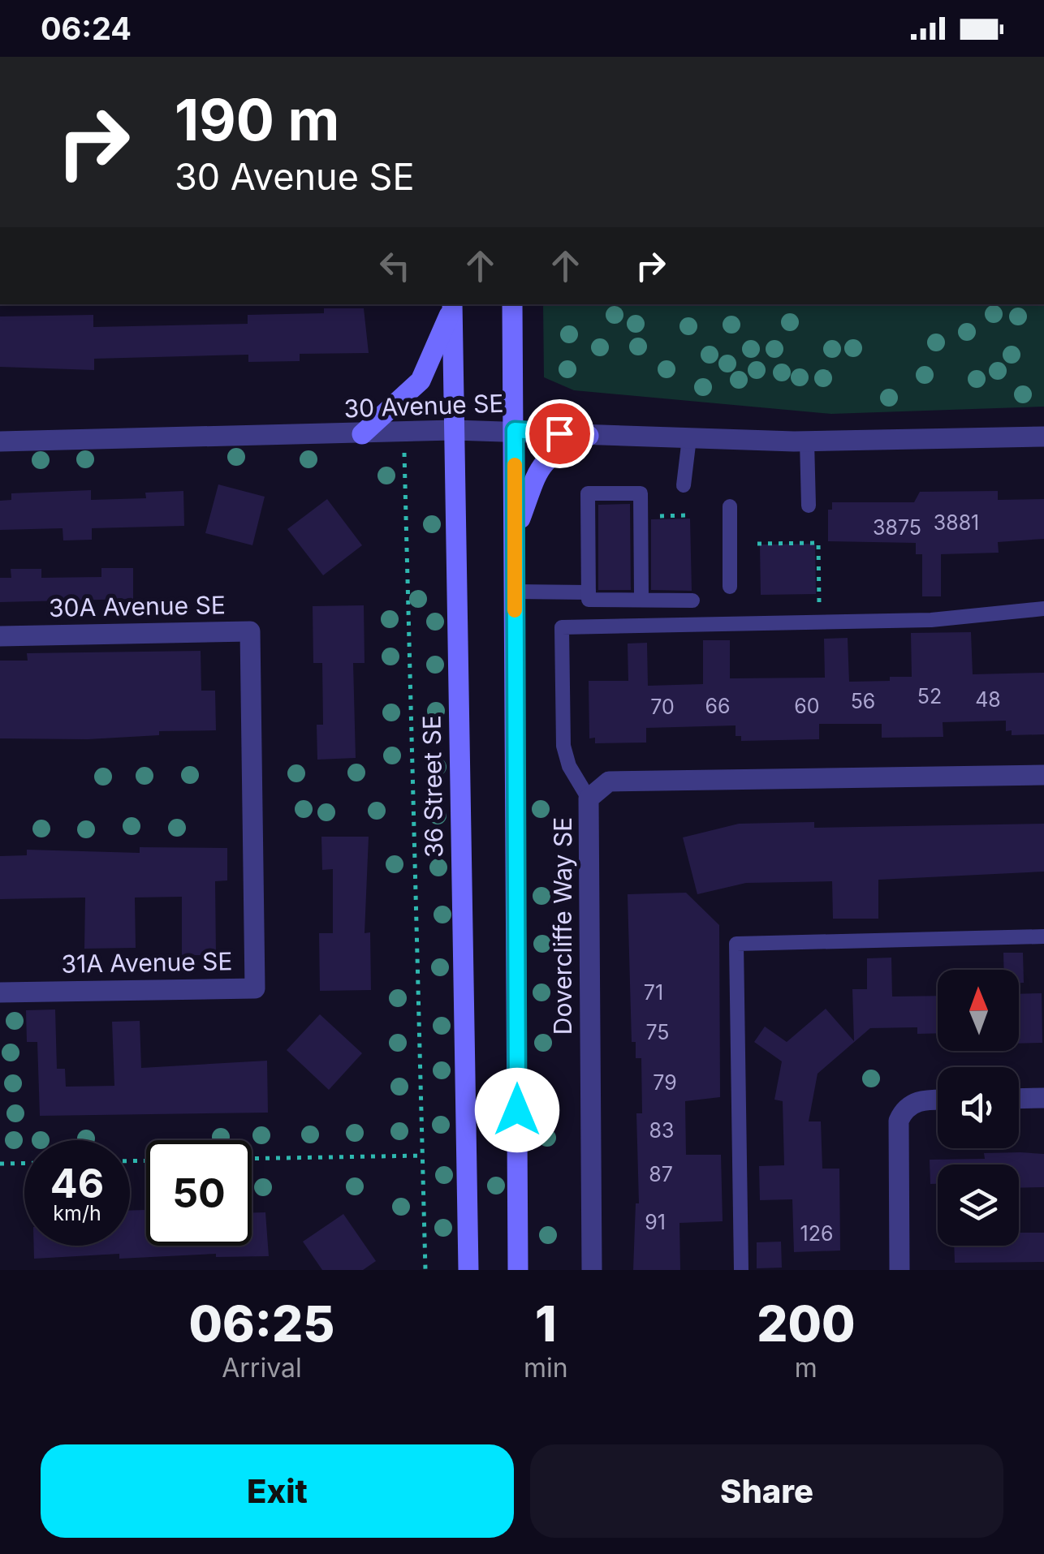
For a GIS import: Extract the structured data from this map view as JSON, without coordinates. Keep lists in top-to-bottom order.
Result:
{
  "streets": {
    "main road": ["36 Street SE"],
    "street": [
      "30 Avenue SE",
      "30A Avenue SE",
      "Dovercliffe Way SE",
      "31A Avenue SE"
    ]
  },
  "crossings": [
    ["30 Avenue SE", "36 Street SE"],
    ["30A Avenue SE", "31A Avenue SE"]
  ],
  "house_numbers": [
    "3881",
    "3875",
    "52",
    "48",
    "56",
    "66",
    "60",
    "70",
    "71",
    "75",
    "79",
    "83",
    "87",
    "91",
    "126"
  ],
  "north": "top",
  "page": {
    "status": "06:24",
    "turn": ["190 m", "30 Avenue SE"],
    "speed": "46 km/h",
    "limit": "50",
    "eta": [
      "06:25",
      "Arrival",
      "1",
      "min",
      "200",
      "m"
    ],
    "buttons": ["Exit", "Share"]
  }
}
